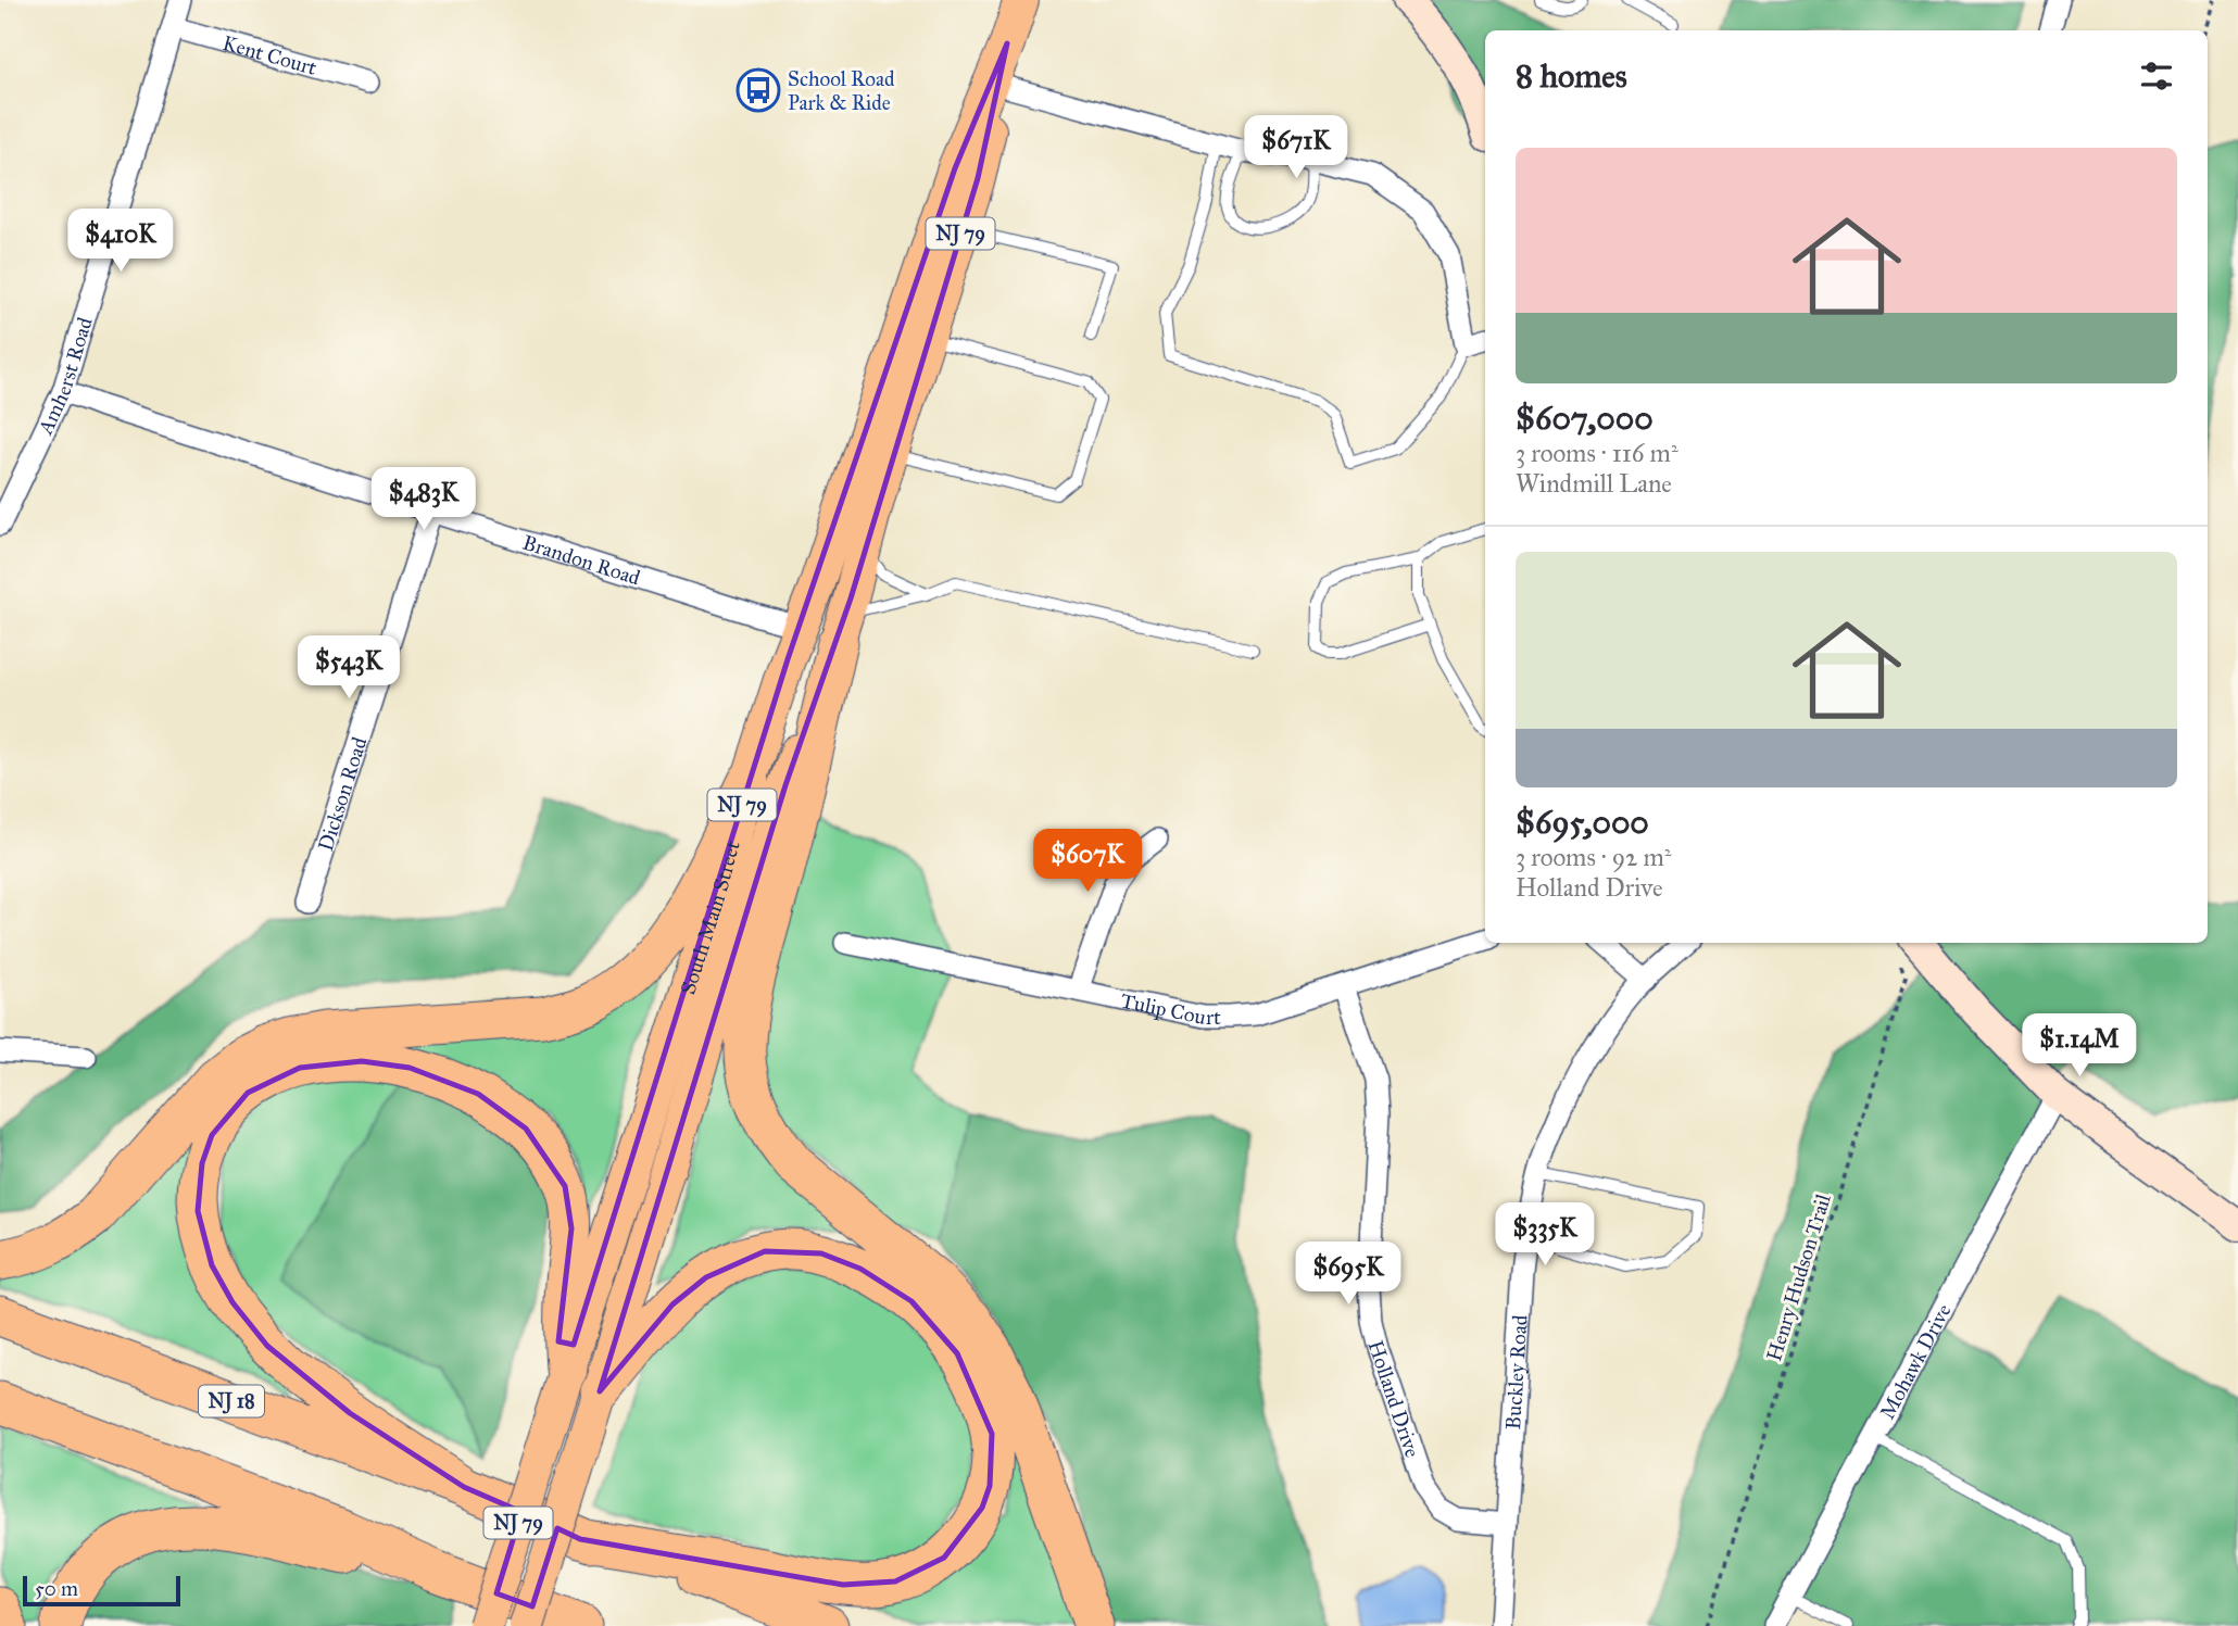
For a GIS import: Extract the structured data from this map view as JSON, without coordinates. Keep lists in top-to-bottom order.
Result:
{
  "streets": {
    "highway": ["NJ 18"],
    "main road": ["NJ 79", "South Main Street"],
    "street": [
      "Kent Court",
      "Amherst Road",
      "Brandon Road",
      "Dickson Road",
      "Tulip Court",
      "Mohawk Drive",
      "Buckley Road",
      "Holland Drive"
    ],
    "path": ["Henry Hudson Trail"]
  },
  "crossings": [
    ["Kent Court", "Amherst Road"],
    ["Amherst Road", "Brandon Road"],
    ["Brandon Road", "Dickson Road"],
    ["Brandon Road", "South Main Street"],
    ["Tulip Court", "Holland Drive"],
    ["Buckley Road", "Holland Drive"]
  ],
  "places": {
    "bus stop": ["School Road Park & Ride"]
  },
  "scale_bar": "50 m",
  "page": {
    "heading": "8 homes",
    "price": [
      "$671K",
      "$410K",
      "$483K",
      "$543K",
      "$607K",
      "$1.14M",
      "$335K",
      "$695K"
    ],
    "list": [
      {
        "name": "$607,000",
        "note": "3 rooms · 116 m² · Windmill Lane"
      },
      {
        "name": "$695,000",
        "note": "3 rooms · 92 m² · Holland Drive"
      }
    ],
    "scale": "50 m"
  }
}
